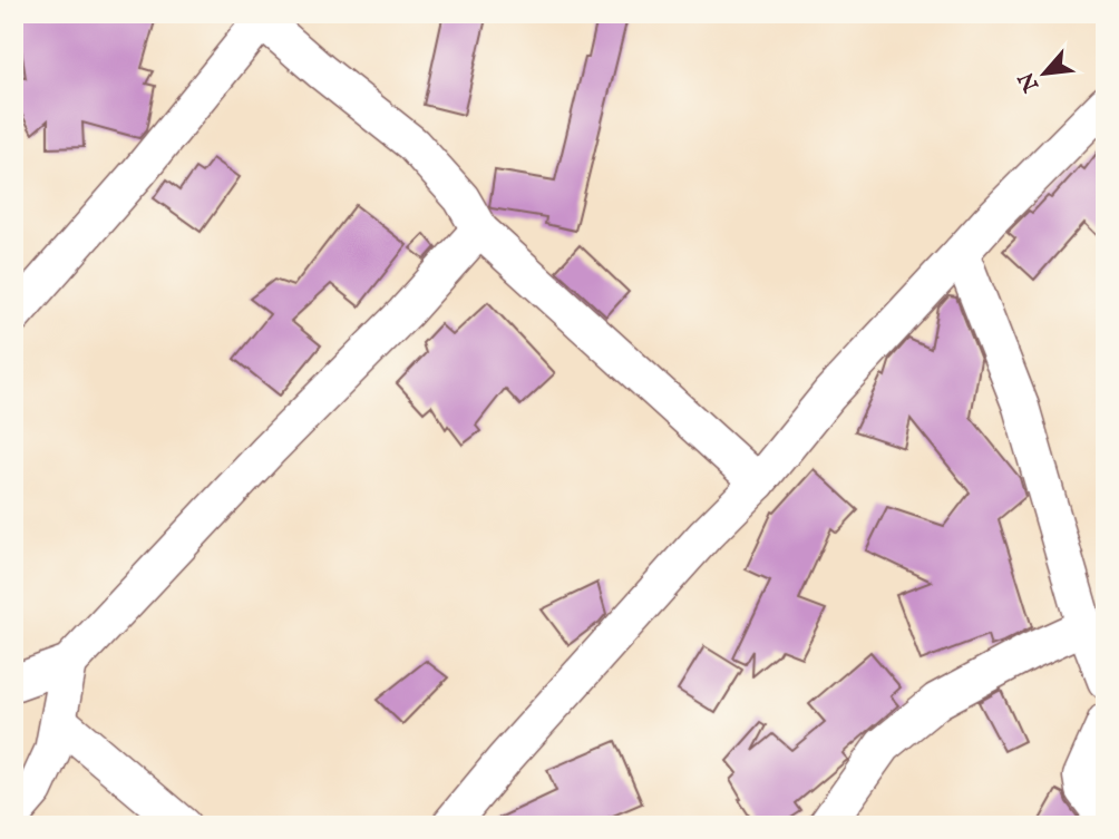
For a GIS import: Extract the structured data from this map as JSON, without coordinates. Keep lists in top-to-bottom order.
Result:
{
  "north": "bottom left"
}
